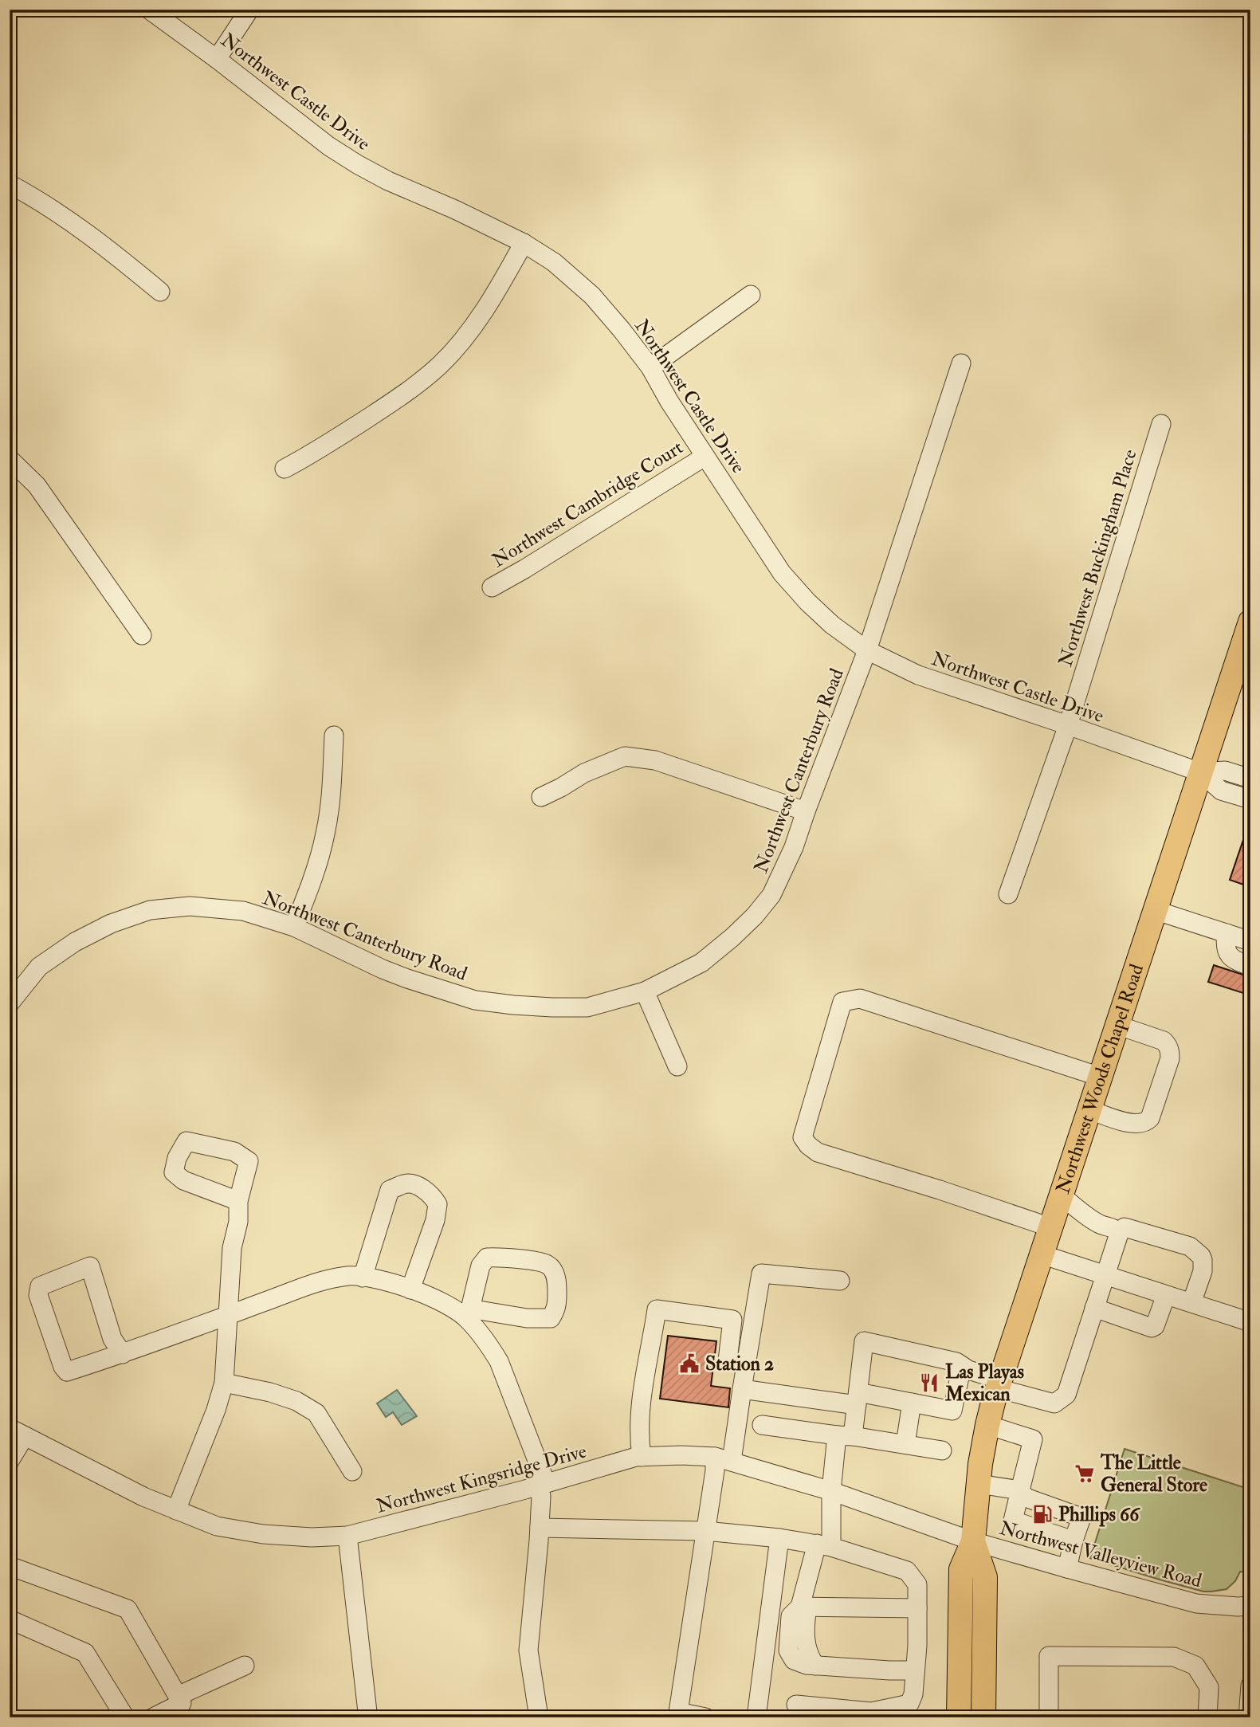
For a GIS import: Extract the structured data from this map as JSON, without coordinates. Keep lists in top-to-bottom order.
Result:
{
  "streets": {
    "main road": ["Northwest Woods Chapel Road"],
    "street": [
      "Northwest Castle Drive",
      "Northwest Cambridge Court",
      "Northwest Buckingham Place",
      "Northwest Canterbury Road",
      "Northwest Kingsridge Drive",
      "Northwest Valleyview Road"
    ]
  },
  "crossings": [
    ["Northwest Castle Drive", "Northwest Cambridge Court"],
    ["Northwest Castle Drive", "Northwest Buckingham Place"],
    ["Northwest Castle Drive", "Northwest Canterbury Road"],
    ["Northwest Castle Drive", "Northwest Woods Chapel Road"],
    ["Northwest Woods Chapel Road", "Northwest Kingsridge Drive"],
    ["Northwest Woods Chapel Road", "Northwest Valleyview Road"],
    ["Northwest Kingsridge Drive", "Northwest Valleyview Road"]
  ],
  "places": {
    "public building": ["Station 2"],
    "restaurant": ["Las Playas Mexican"],
    "supermarket": ["The Little General Store"],
    "fuel station": ["Phillips 66"]
  }
}
